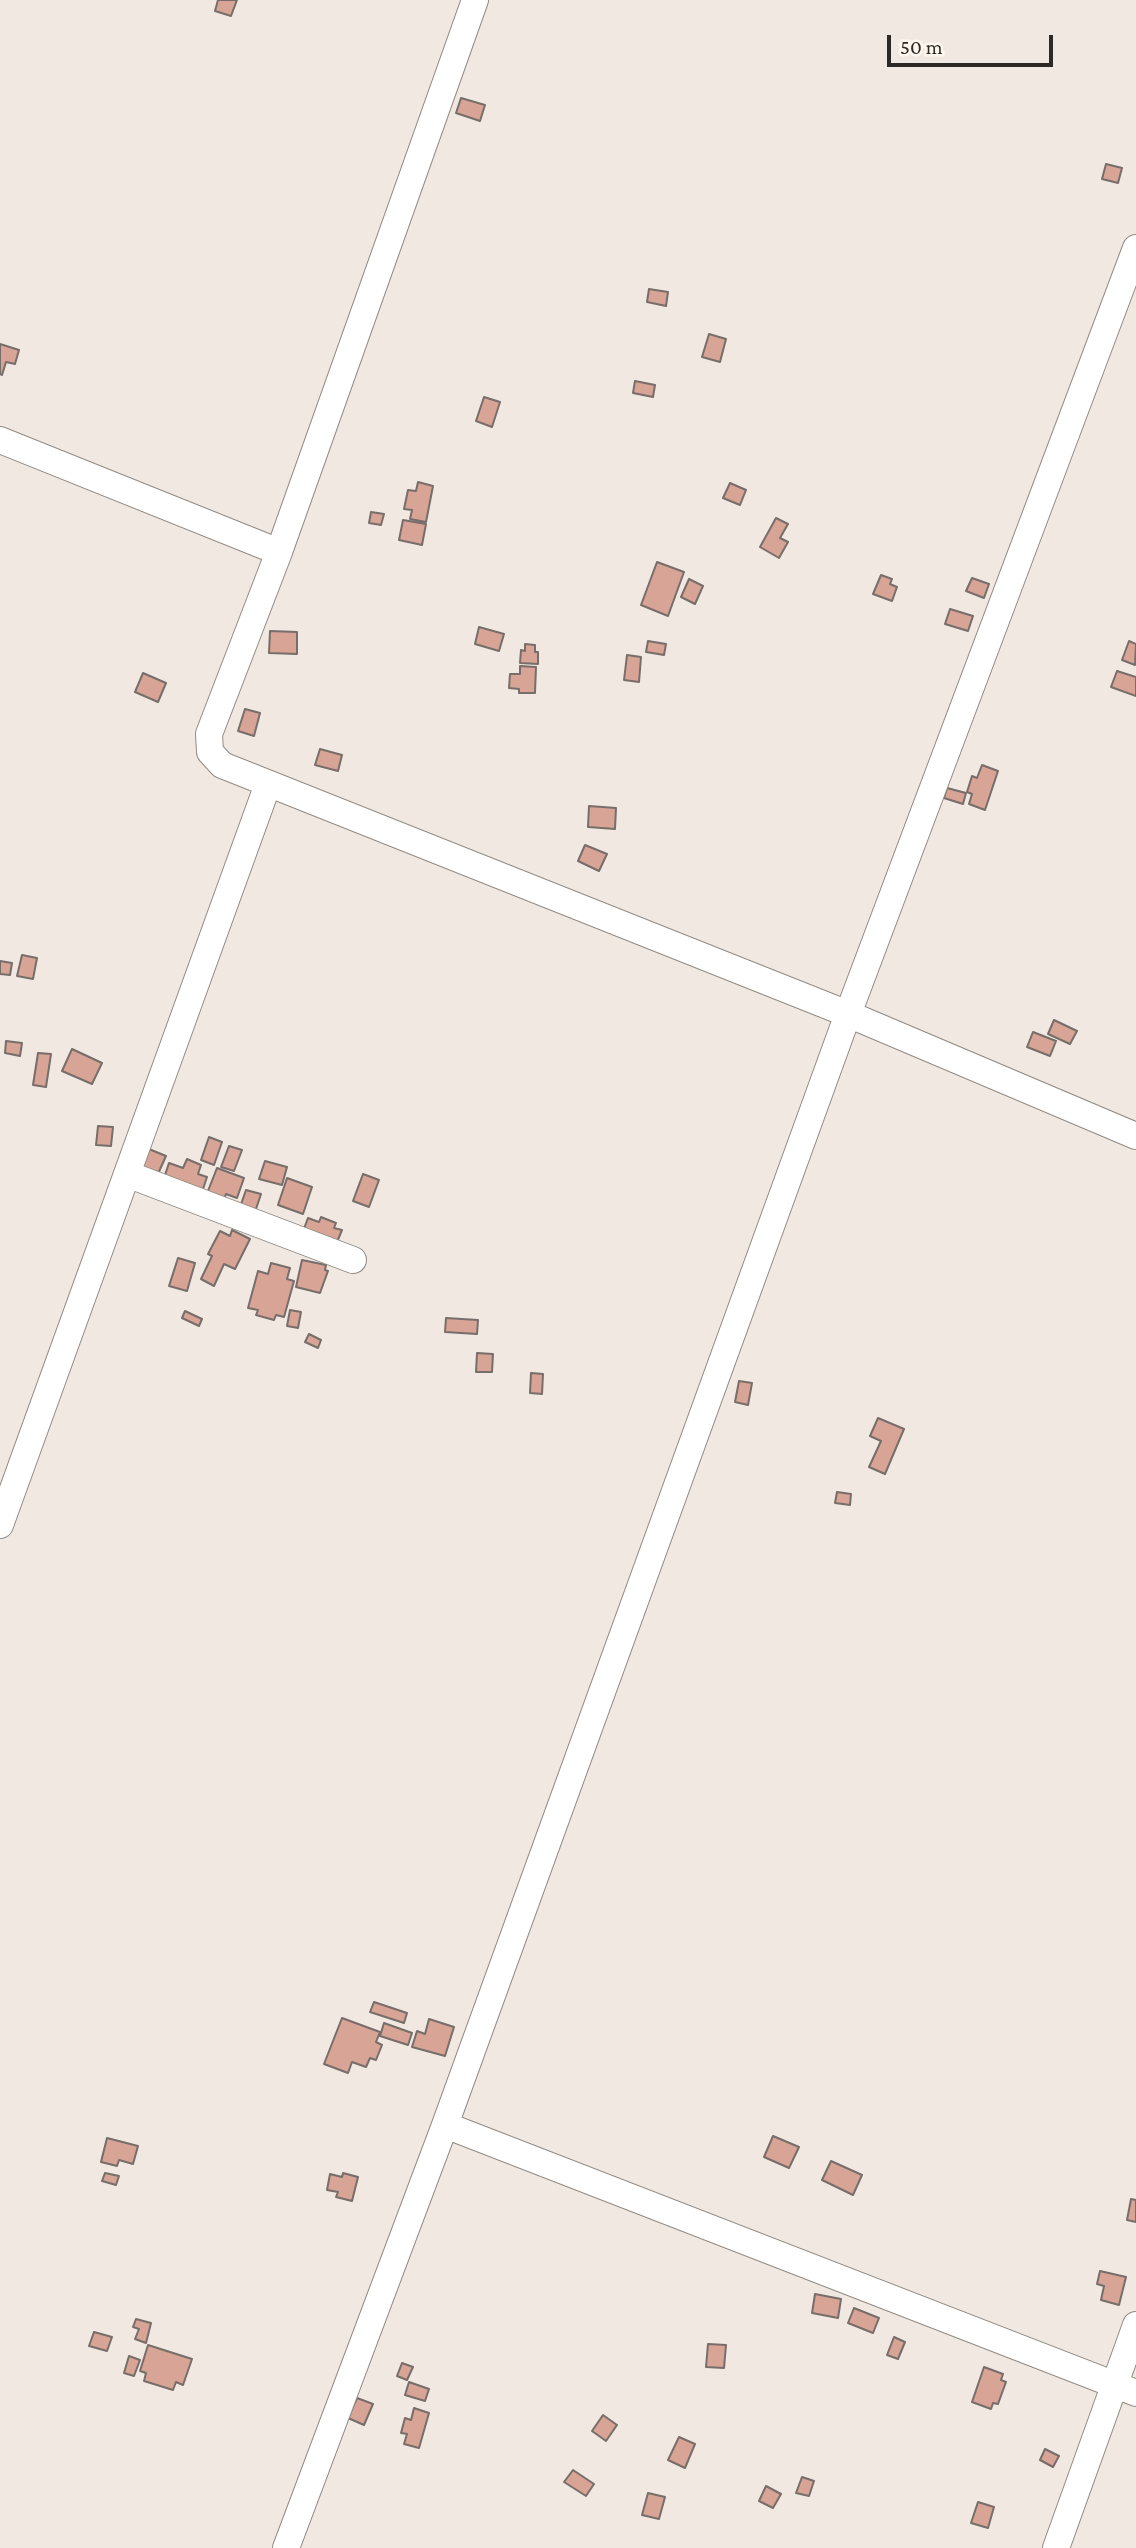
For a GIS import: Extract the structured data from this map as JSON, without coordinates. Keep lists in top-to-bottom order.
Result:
{
  "scale_bar": "50 m"
}
